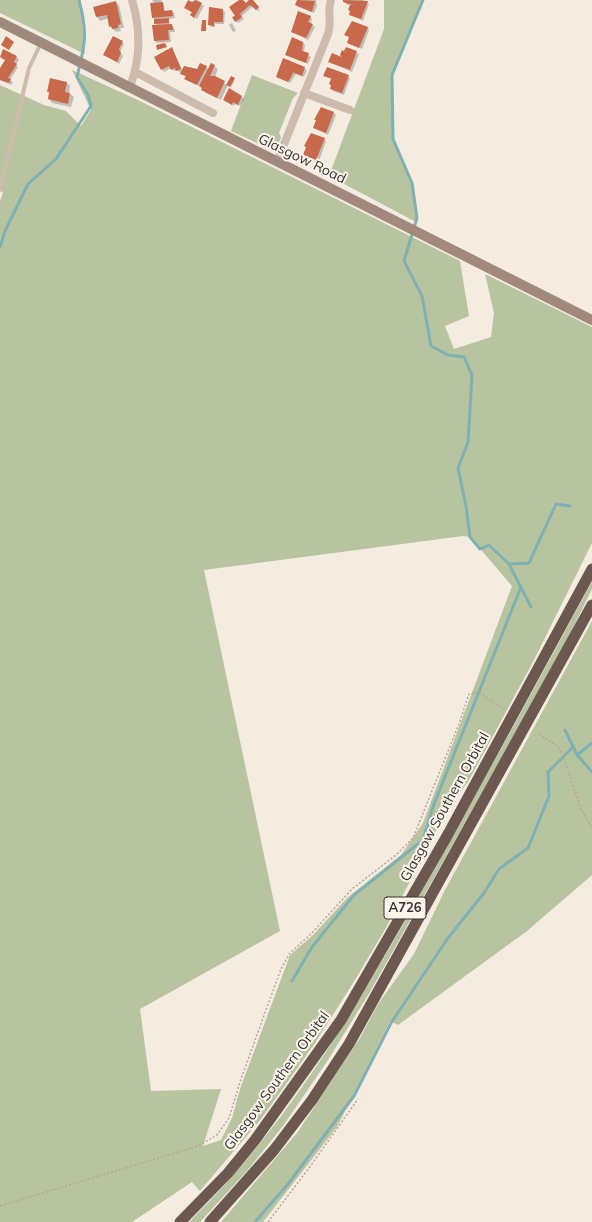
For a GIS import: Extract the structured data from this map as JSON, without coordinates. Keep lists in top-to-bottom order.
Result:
{
  "streets": {
    "highway": ["Glasgow Southern Orbital", "A726"],
    "main road": ["Glasgow Road"]
  }
}
